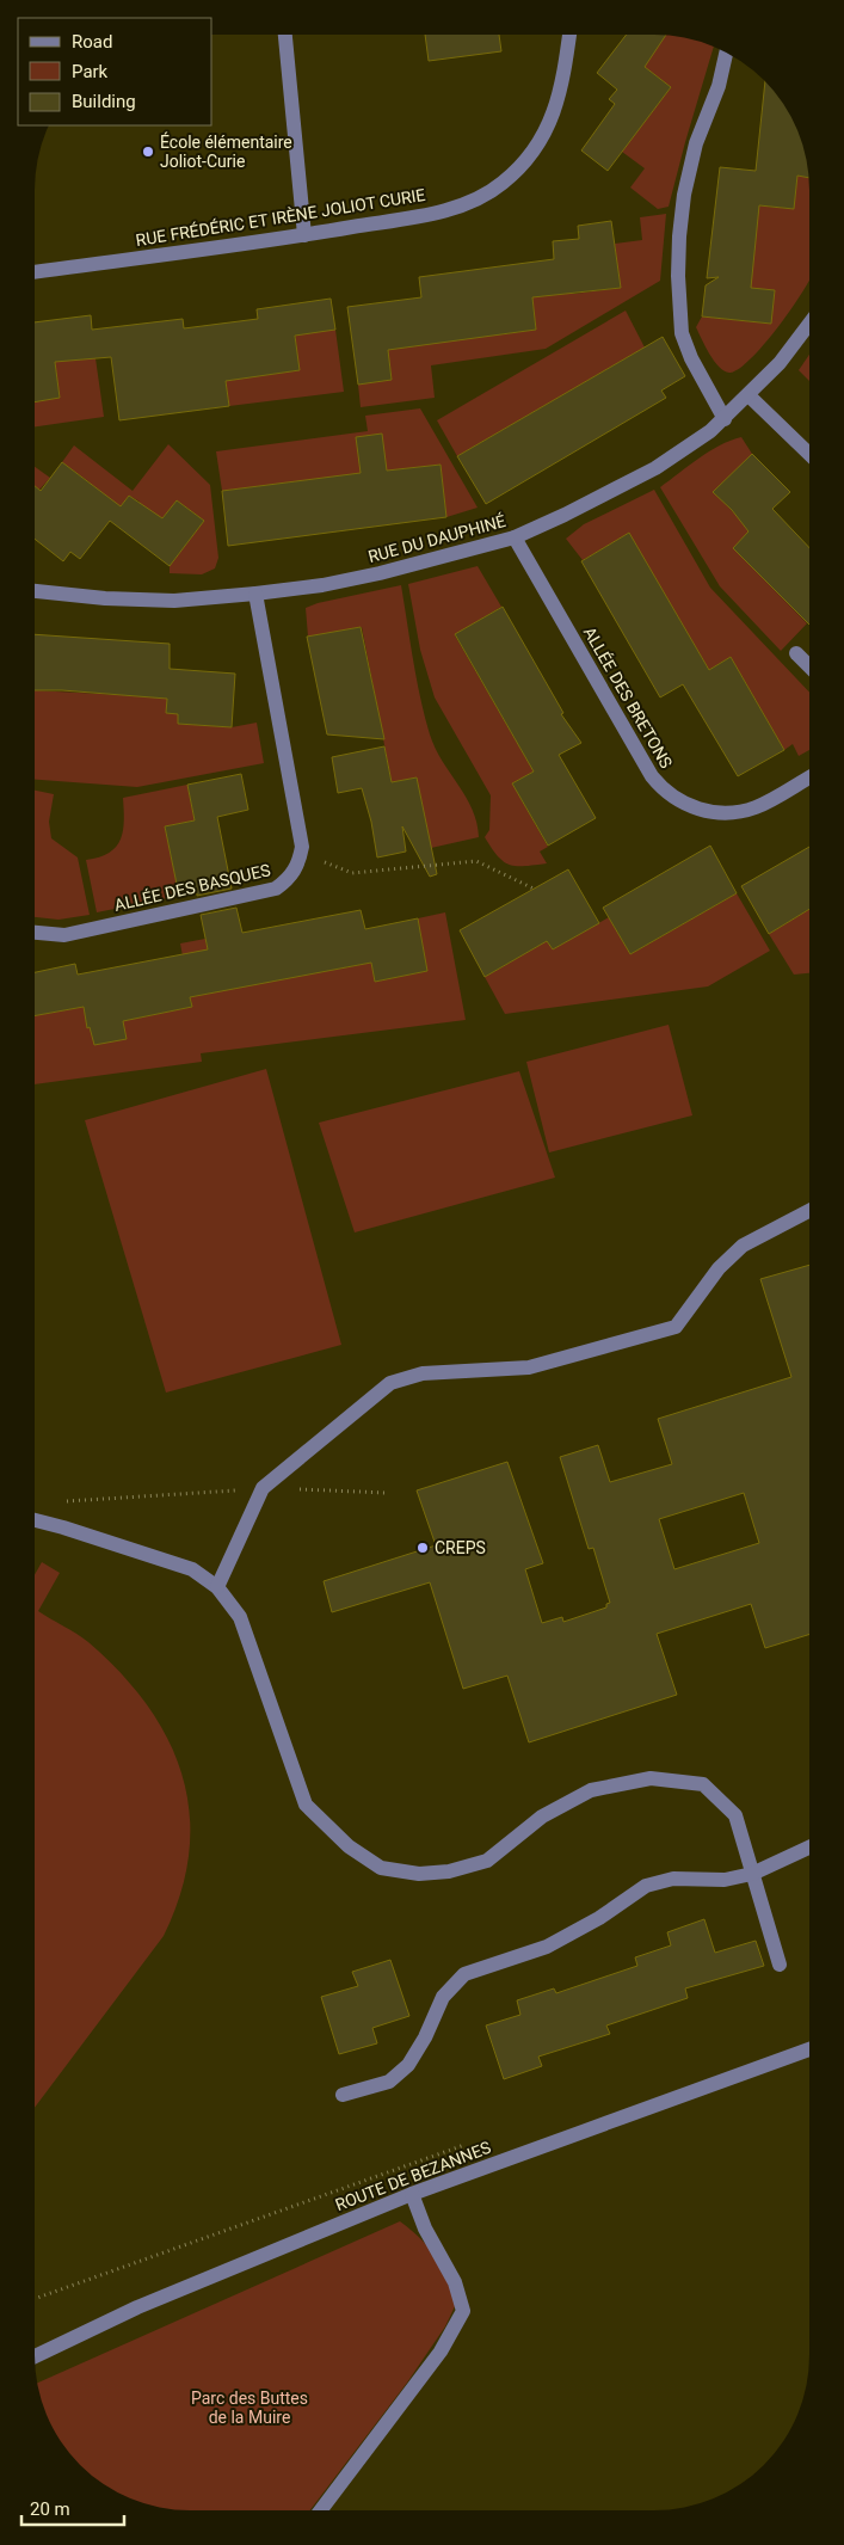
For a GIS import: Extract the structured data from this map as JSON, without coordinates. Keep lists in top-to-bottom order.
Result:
{
  "streets": {
    "street": [
      "RUE FRÉDÉRIC ET IRÈNE JOLIOT CURIE",
      "RUE DU DAUPHINÉ",
      "ALLÉE DES BRETONS",
      "ALLÉE DES BASQUES",
      "ROUTE DE BEZANNES"
    ]
  },
  "crossings": [
    ["RUE DU DAUPHINÉ", "ALLÉE DES BRETONS"],
    ["RUE DU DAUPHINÉ", "ALLÉE DES BASQUES"]
  ],
  "parks": ["Parc des Buttes de la Muire"],
  "places": ["École élémentaire Joliot-Curie", "CREPS"],
  "legend": ["Road", "Park", "Building"],
  "scale_bar": "20 m"
}
